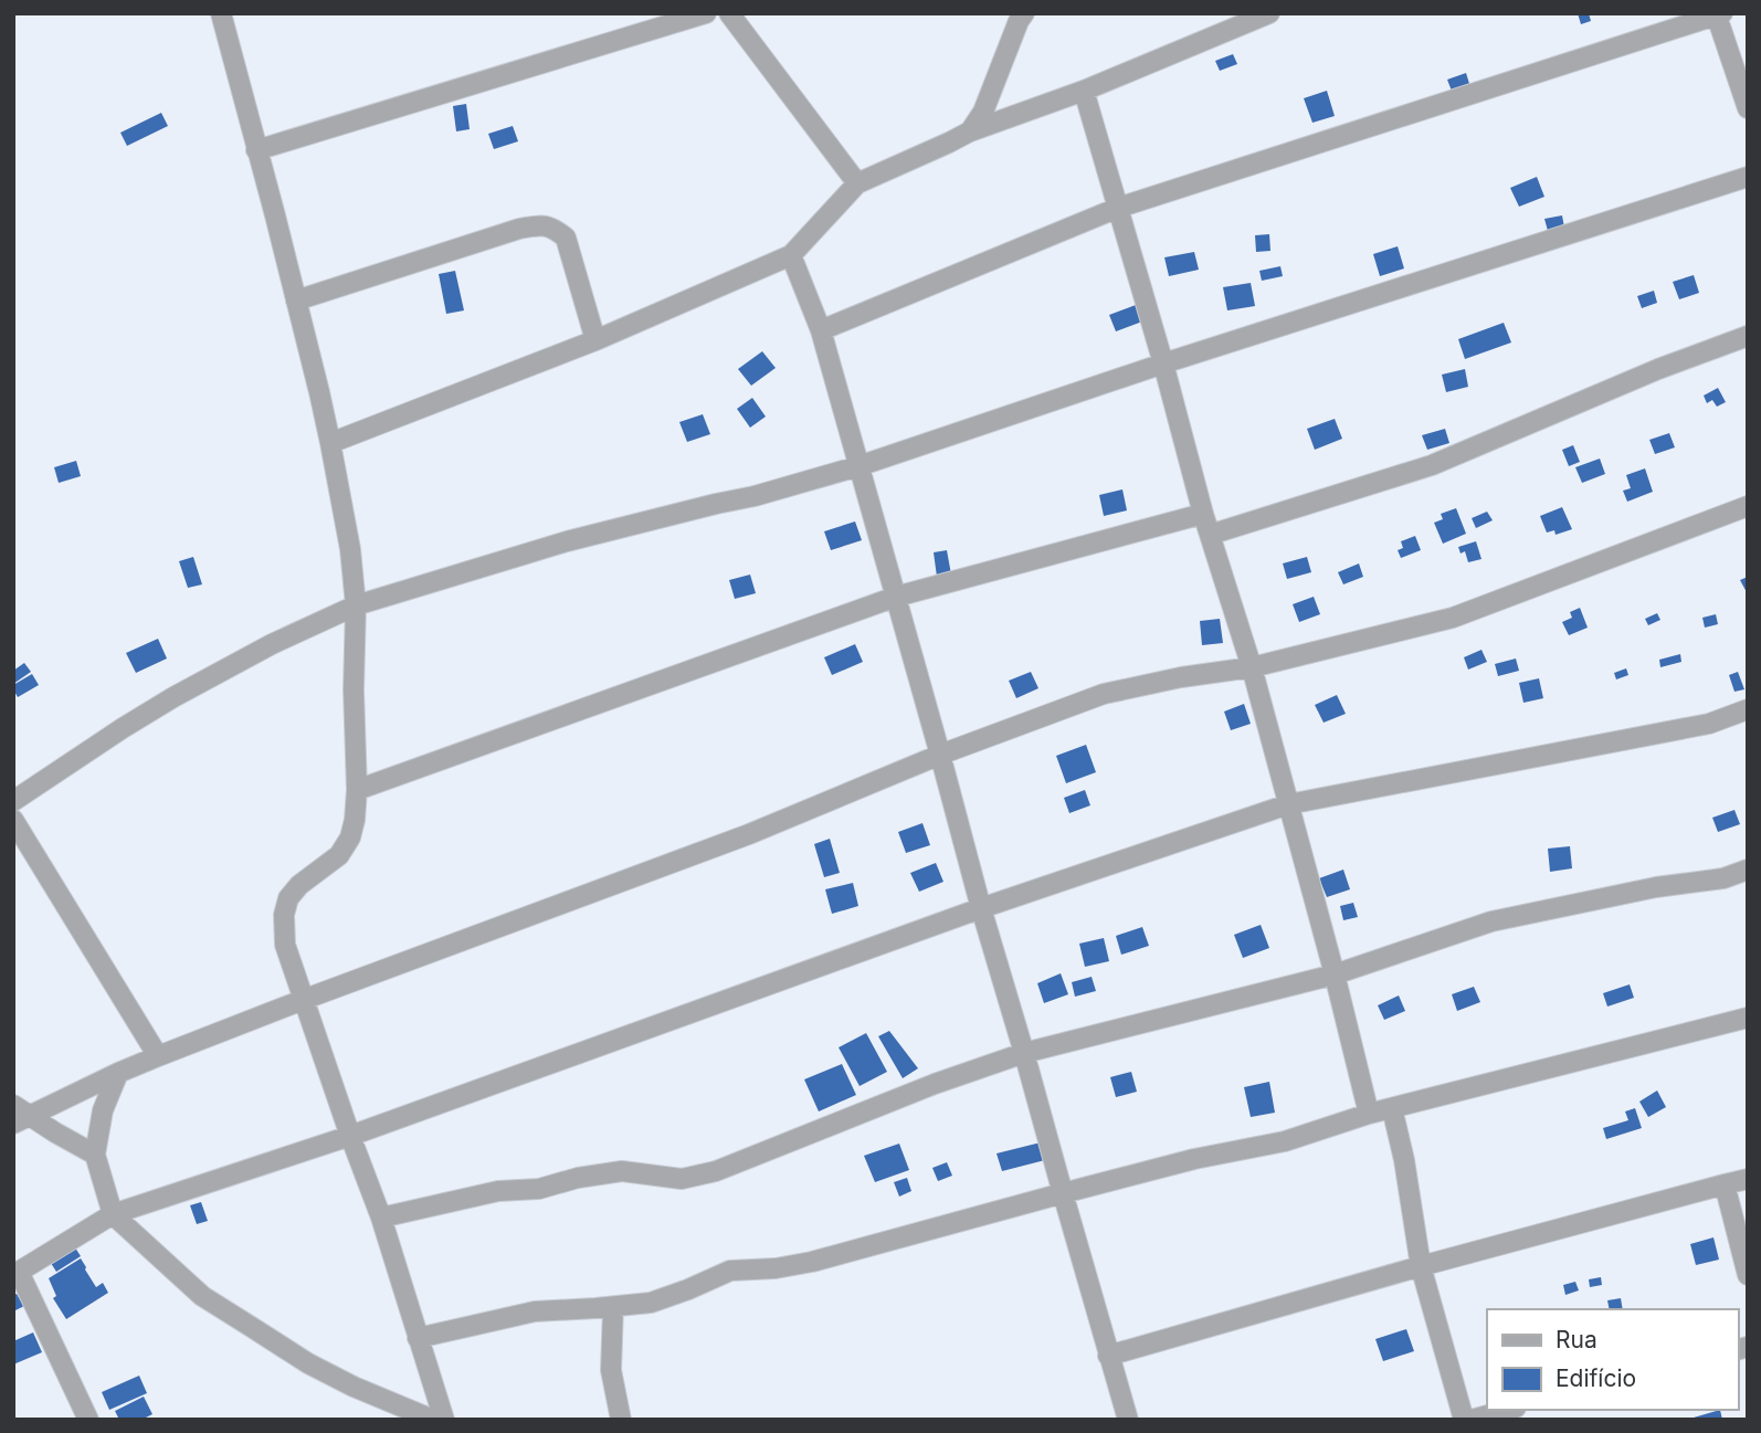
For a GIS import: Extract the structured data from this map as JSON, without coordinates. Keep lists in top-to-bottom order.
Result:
{
  "legend": ["Rua", "Edifício"]
}
